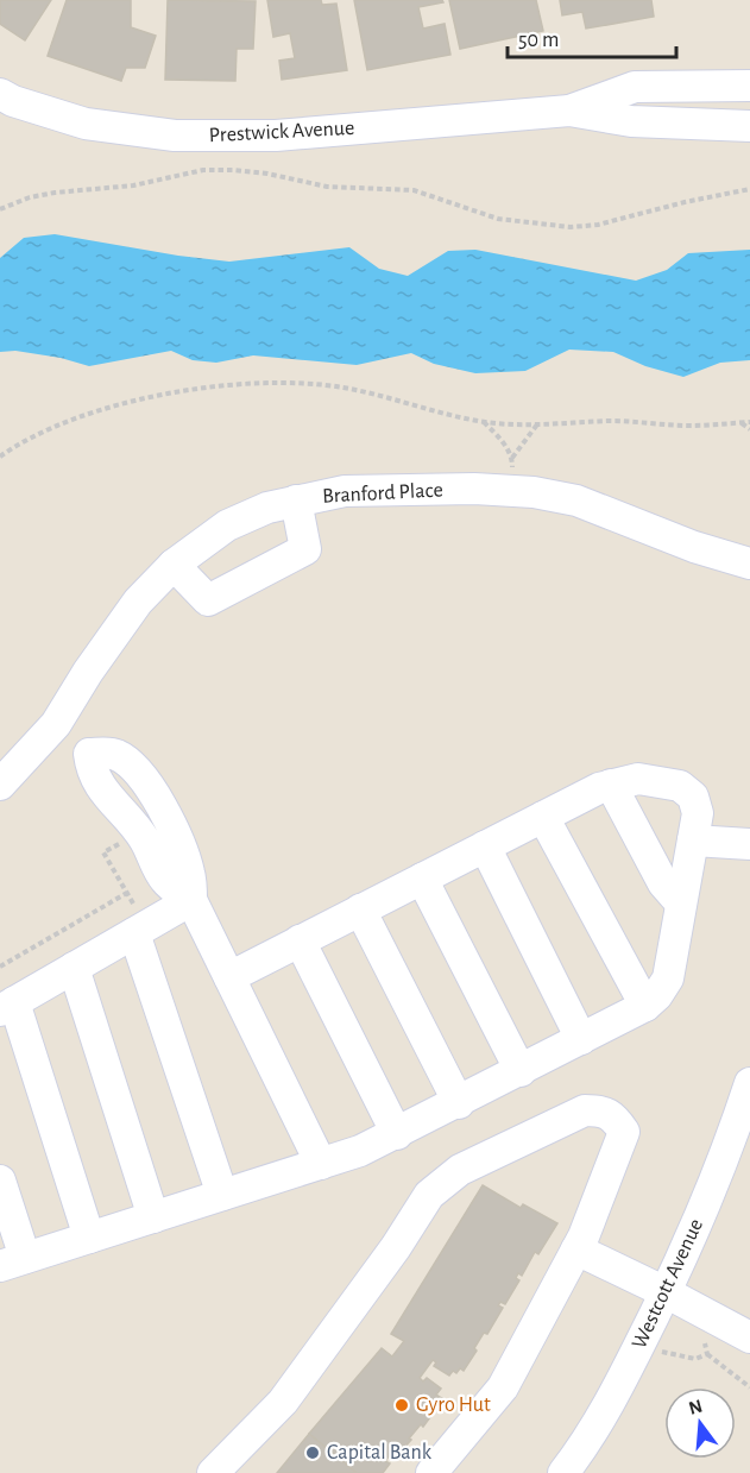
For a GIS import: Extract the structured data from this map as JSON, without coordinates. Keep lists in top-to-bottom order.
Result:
{
  "streets": {
    "street": ["Prestwick Avenue", "Branford Place", "Westcott Avenue"]
  },
  "places": ["Gyro Hut", "Capital Bank"],
  "scale_bar": "50 m",
  "north": "top"
}
